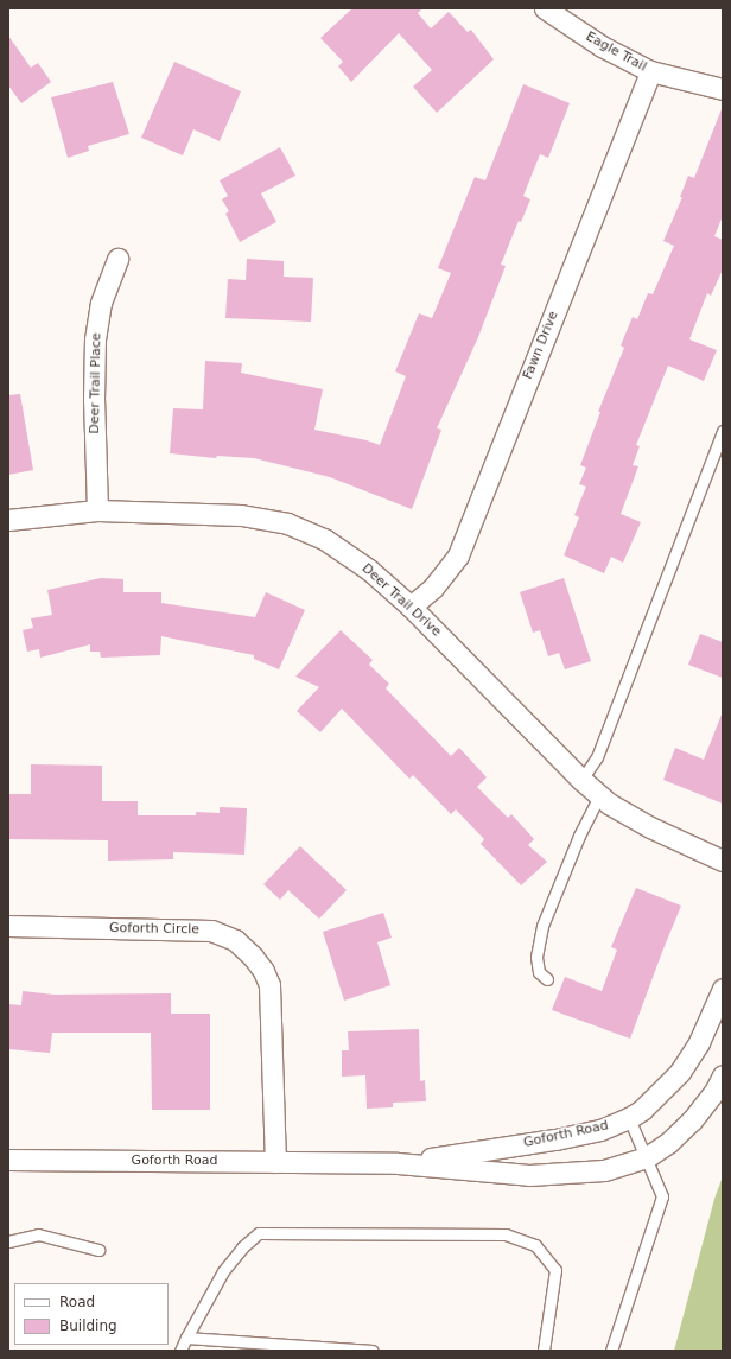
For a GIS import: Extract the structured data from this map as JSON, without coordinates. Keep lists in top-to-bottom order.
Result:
{
  "streets": {
    "street": [
      "Eagle Trail",
      "Fawn Drive",
      "Deer Trail Place",
      "Deer Trail Drive",
      "Goforth Circle",
      "Goforth Road"
    ]
  },
  "crossings": [
    ["Eagle Trail", "Fawn Drive"],
    ["Fawn Drive", "Deer Trail Drive"],
    ["Deer Trail Place", "Deer Trail Drive"],
    ["Goforth Circle", "Goforth Road"]
  ],
  "legend": ["Road", "Building"]
}
